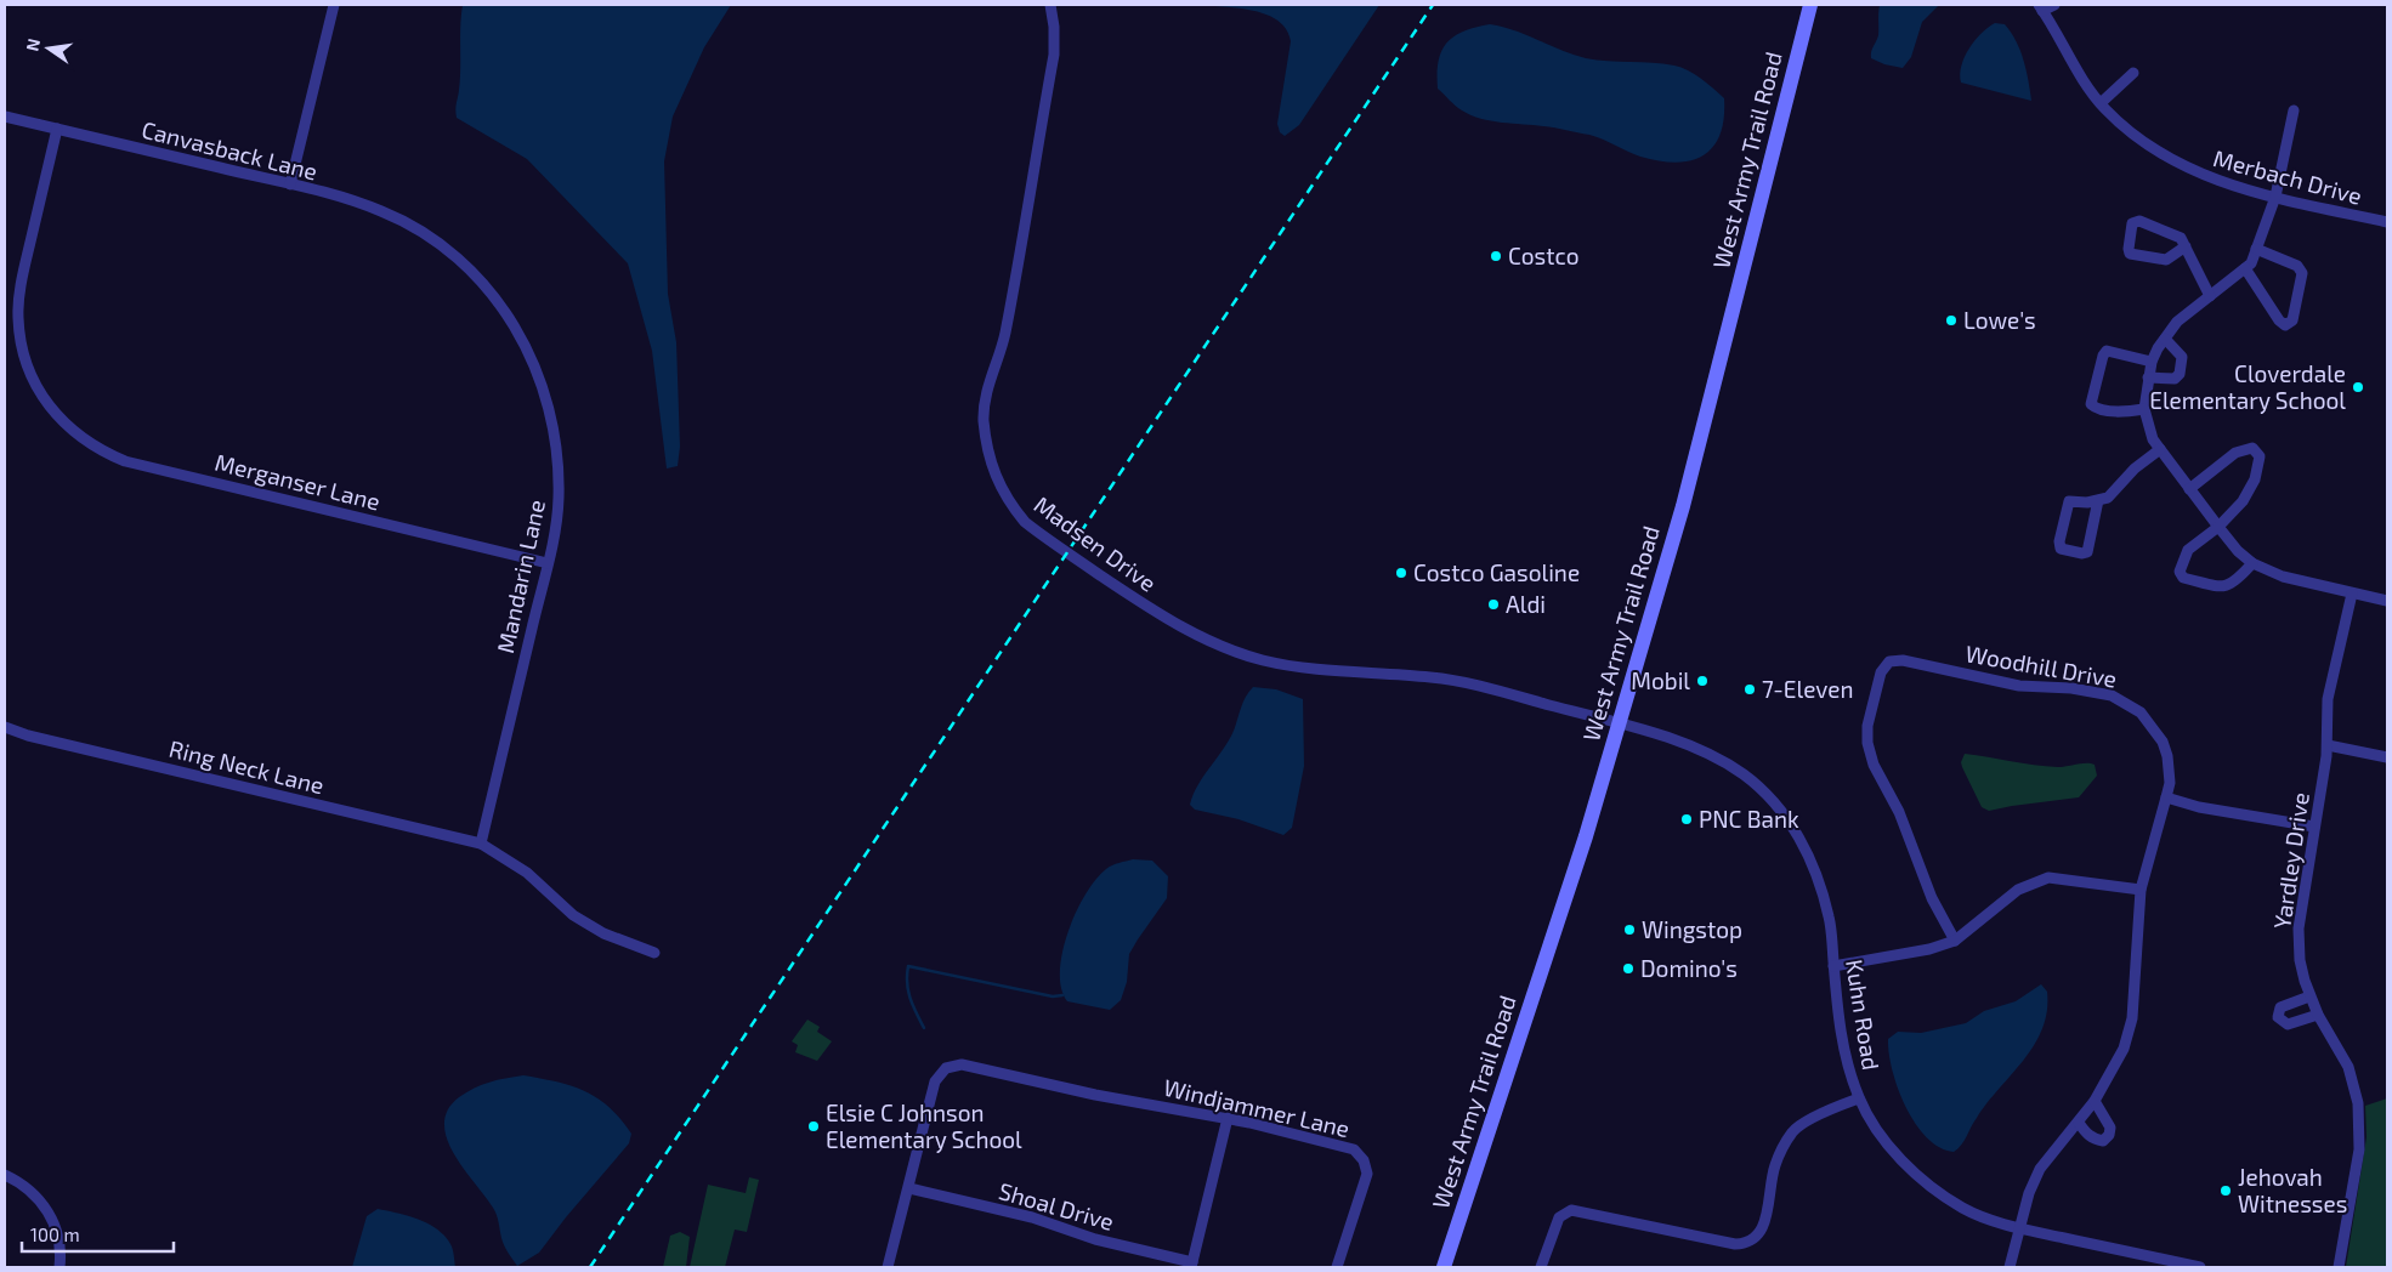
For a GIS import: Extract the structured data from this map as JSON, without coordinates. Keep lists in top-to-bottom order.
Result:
{
  "streets": {
    "main road": ["West Army Trail Road"],
    "street": [
      "Canvasback Lane",
      "Merbach Drive",
      "Merganser Lane",
      "Madsen Drive",
      "Mandarin Lane",
      "Woodhill Drive",
      "Ring Neck Lane",
      "Yardley Drive",
      "Kuhn Road",
      "Windjammer Lane",
      "Shoal Drive"
    ]
  },
  "crossings": [
    ["Canvasback Lane", "Merganser Lane"],
    ["Canvasback Lane", "Mandarin Lane"],
    ["West Army Trail Road", "Madsen Drive"],
    ["West Army Trail Road", "Kuhn Road"],
    ["Merganser Lane", "Mandarin Lane"],
    ["Madsen Drive", "Kuhn Road"],
    ["Mandarin Lane", "Ring Neck Lane"],
    ["Woodhill Drive", "Kuhn Road"],
    ["Windjammer Lane", "Shoal Drive"]
  ],
  "places": [
    "Costco",
    "Lowe's",
    "Cloverdale Elementary School",
    "Costco Gasoline",
    "Aldi",
    "Mobil",
    "7-Eleven",
    "PNC Bank",
    "Wingstop",
    "Domino's",
    "Elsie C Johnson Elementary School",
    "Jehovah Witnesses"
  ],
  "scale_bar": "100 m",
  "north": "left"
}
